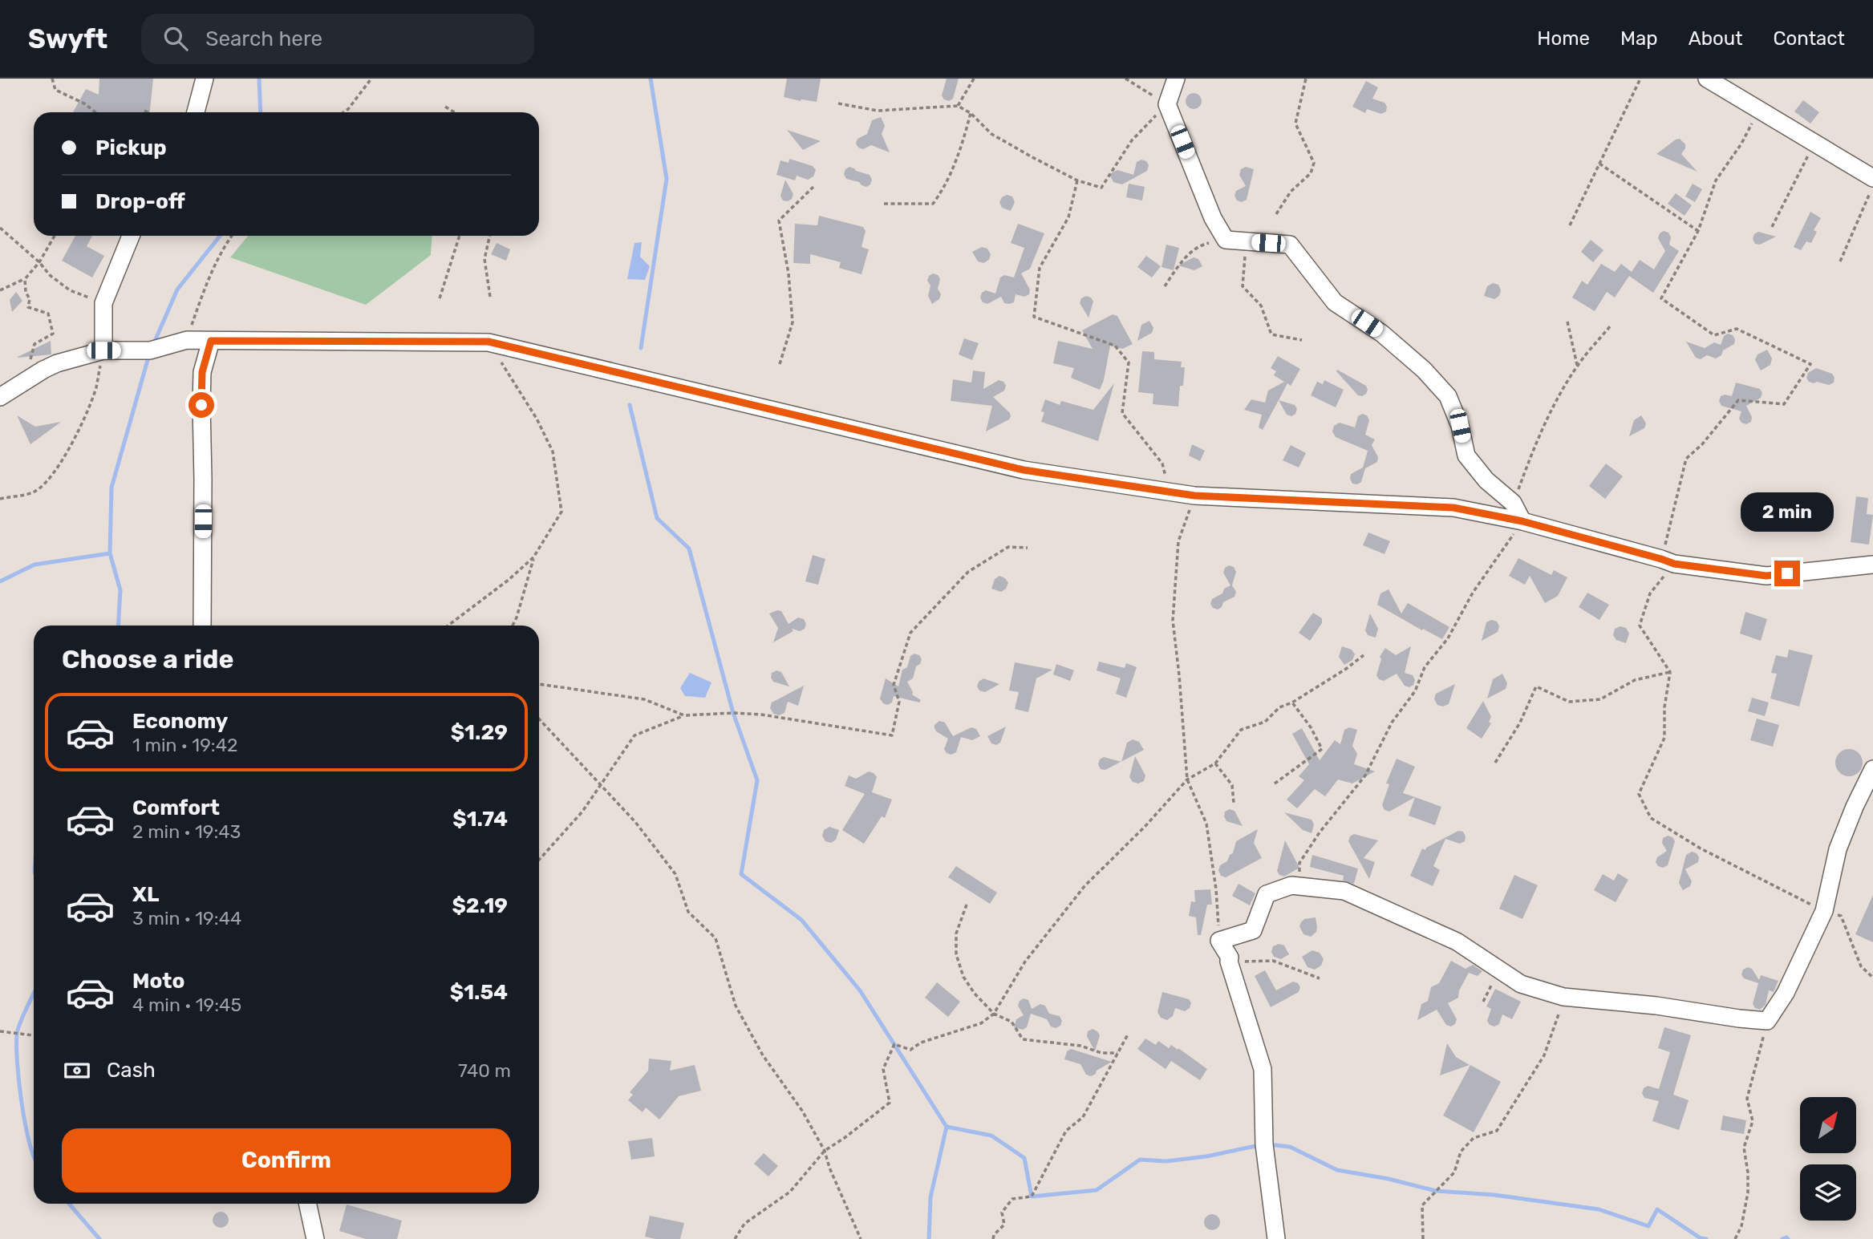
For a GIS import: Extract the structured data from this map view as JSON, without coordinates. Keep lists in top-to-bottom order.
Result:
{
  "north": "top right",
  "page": {
    "header": "Swyft",
    "search": "Search here",
    "nav": [
      "Home",
      "Map",
      "About",
      "Contact"
    ],
    "banner": ["Pickup", "Drop-off"],
    "bubble": "2 min",
    "heading": "Choose a ride",
    "list": [
      {
        "name": "Economy",
        "note": "1 min · 19:42",
        "value": "$1.29"
      },
      {
        "name": "Comfort",
        "note": "2 min · 19:43",
        "value": "$1.74"
      },
      {
        "name": "XL",
        "note": "3 min · 19:44",
        "value": "$2.19"
      },
      {
        "name": "Moto",
        "note": "4 min · 19:45",
        "value": "$1.54"
      }
    ],
    "pay": ["Cash", "740 m"],
    "buttons": "Confirm"
  }
}
